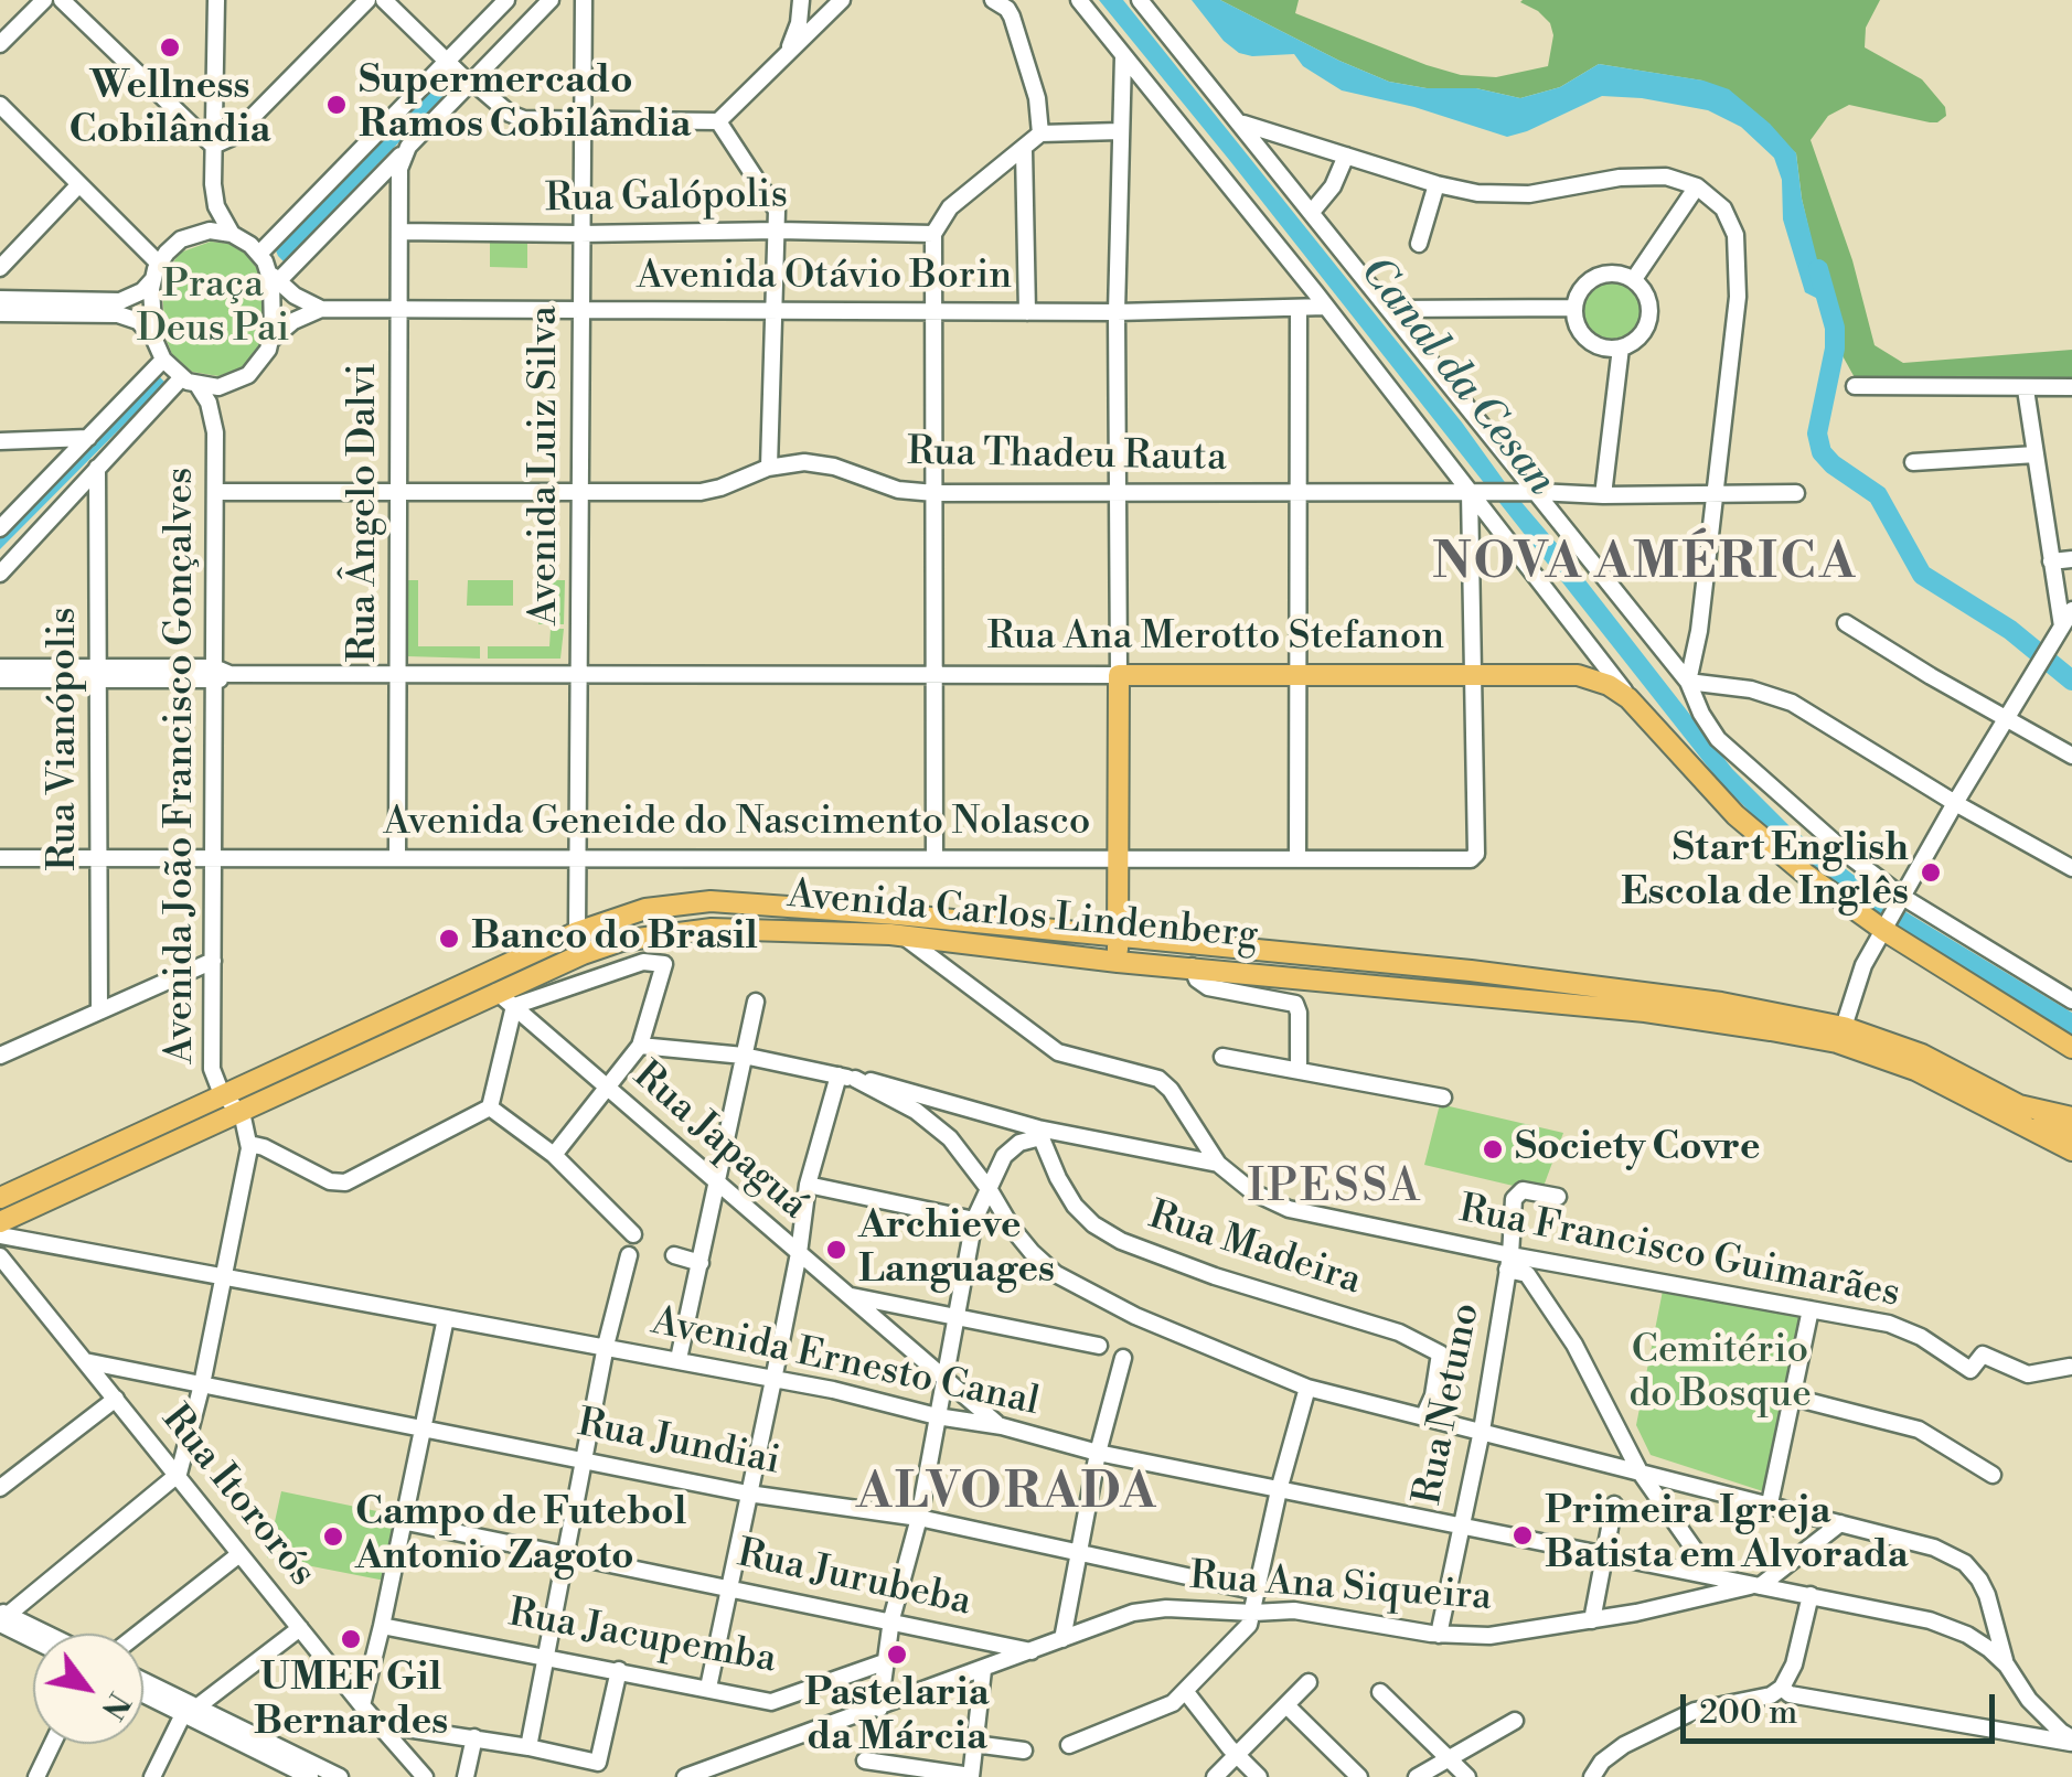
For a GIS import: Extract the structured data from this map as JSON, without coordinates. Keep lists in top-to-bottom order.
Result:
{
  "streets": {
    "main road": ["Rua Ana Merotto Stefanon", "Avenida Carlos Lindenberg"],
    "street": [
      "Rua Galópolis",
      "Avenida Otávio Borin",
      "Rua Thadeu Rauta",
      "Avenida Luiz Silva",
      "Rua Ângelo Dalvi",
      "Rua Vianópolis",
      "Avenida João Francisco Gonçalves",
      "Avenida Geneide do Nascimento Nolasco",
      "Rua Japaguá",
      "Rua Madeira",
      "Rua Francisco Guimarães",
      "Avenida Ernesto Canal",
      "Rua Netuno",
      "Rua Jundiai",
      "Rua Itororós",
      "Rua Jurubeba",
      "Rua Ana Siqueira",
      "Rua Jacupemba"
    ]
  },
  "crossings": [
    ["Rua Galópolis", "Avenida Luiz Silva"],
    ["Rua Galópolis", "Rua Ângelo Dalvi"],
    ["Avenida Otávio Borin", "Avenida Luiz Silva"],
    ["Avenida Otávio Borin", "Rua Ângelo Dalvi"],
    ["Rua Thadeu Rauta", "Avenida Luiz Silva"],
    ["Rua Thadeu Rauta", "Rua Ângelo Dalvi"],
    ["Rua Thadeu Rauta", "Avenida João Francisco Gonçalves"],
    ["Avenida Luiz Silva", "Rua Ana Merotto Stefanon"],
    ["Avenida Luiz Silva", "Avenida Geneide do Nascimento Nolasco"],
    ["Avenida Luiz Silva", "Avenida Carlos Lindenberg"],
    ["Rua Ângelo Dalvi", "Rua Ana Merotto Stefanon"],
    ["Rua Ângelo Dalvi", "Avenida João Francisco Gonçalves"],
    ["Rua Ângelo Dalvi", "Avenida Geneide do Nascimento Nolasco"],
    ["Rua Ana Merotto Stefanon", "Rua Vianópolis"],
    ["Rua Ana Merotto Stefanon", "Avenida João Francisco Gonçalves"],
    ["Rua Ana Merotto Stefanon", "Avenida Geneide do Nascimento Nolasco"],
    ["Rua Vianópolis", "Avenida Geneide do Nascimento Nolasco"],
    ["Avenida João Francisco Gonçalves", "Avenida Geneide do Nascimento Nolasco"],
    ["Avenida João Francisco Gonçalves", "Avenida Carlos Lindenberg"],
    ["Avenida Carlos Lindenberg", "Rua Japaguá"],
    ["Rua Japaguá", "Avenida Ernesto Canal"],
    ["Rua Madeira", "Rua Francisco Guimarães"],
    ["Rua Francisco Guimarães", "Rua Netuno"],
    ["Avenida Ernesto Canal", "Rua Netuno"],
    ["Avenida Ernesto Canal", "Rua Ana Siqueira"],
    ["Rua Netuno", "Rua Ana Siqueira"],
    ["Rua Jundiai", "Rua Itororós"],
    ["Rua Jurubeba", "Rua Ana Siqueira"]
  ],
  "districts": ["NOVA AMÉRICA", "IPESSA", "ALVORADA"],
  "water": ["Canal da Cesan"],
  "parks": ["Praça Deus Pai", "Cemitério do Bosque"],
  "places": [
    "Wellness Cobilândia",
    "Supermercado Ramos Cobilândia",
    "Start English Escola de Inglês",
    "Banco do Brasil",
    "Society Covre",
    "Archieve Languages",
    "Primeira Igreja Batista em Alvorada",
    "Campo de Futebol Antonio Zagoto",
    "UMEF Gil Bernardes",
    "Pastelaria da Márcia"
  ],
  "scale_bar": "200 m",
  "north": "bottom right"
}
